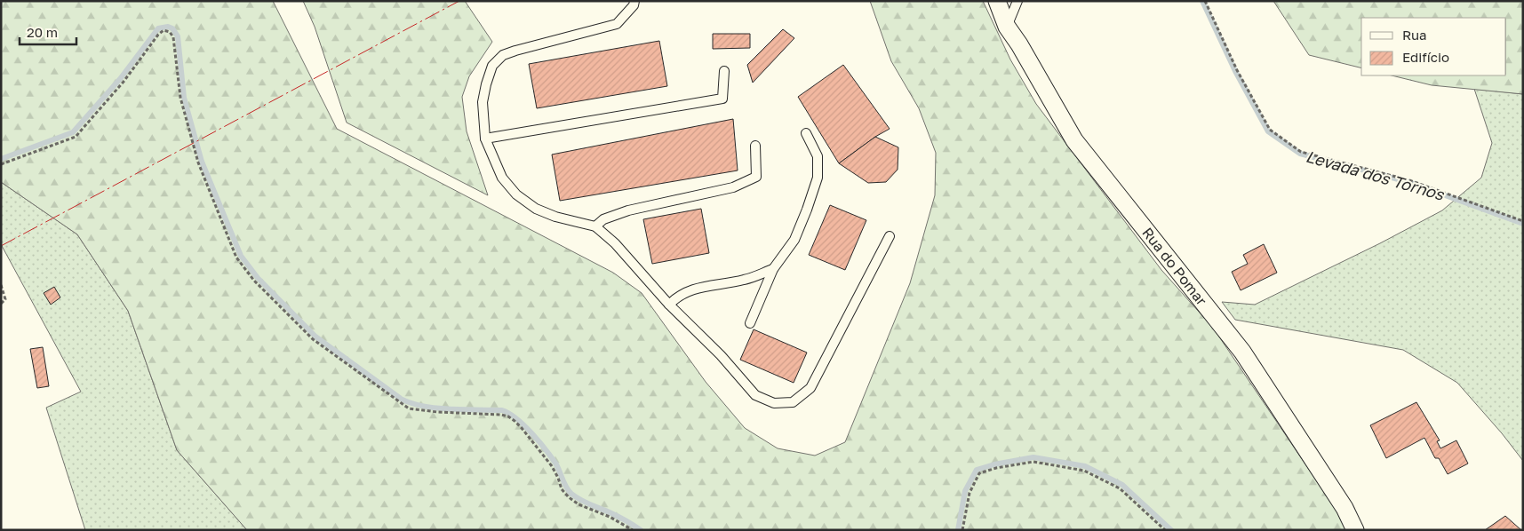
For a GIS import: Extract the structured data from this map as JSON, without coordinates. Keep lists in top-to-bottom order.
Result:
{
  "streets": {
    "street": ["Rua do Pomar"]
  },
  "water": ["Levada dos Tornos"],
  "legend": ["Rua", "Edifício"],
  "scale_bar": "20 m"
}
